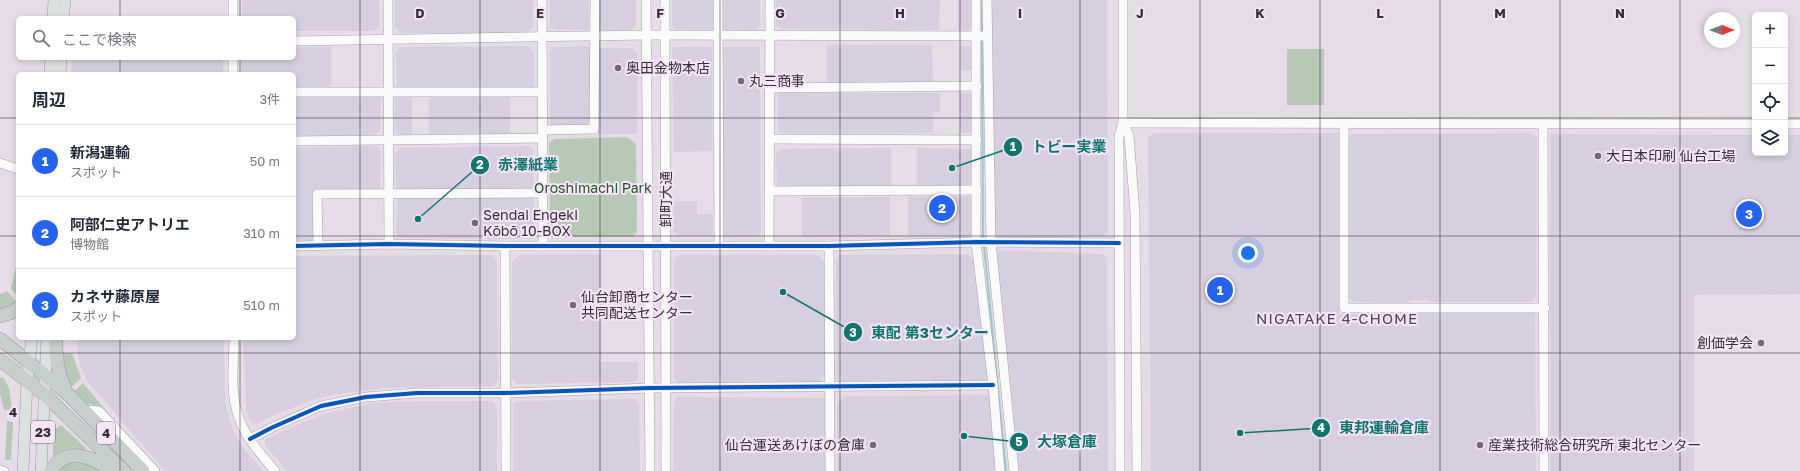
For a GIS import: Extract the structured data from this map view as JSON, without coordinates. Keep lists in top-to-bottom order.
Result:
{
  "streets": {
    "highway": ["4"],
    "main road": ["23"],
    "street": ["卸町大通"]
  },
  "crossings": [
    ["23", "4"]
  ],
  "districts": ["NIGATAKE 4-CHOME"],
  "parks": ["Oroshimachi Park"],
  "places": [
    "奥田金物本店",
    "丸三商事",
    "大日本印刷 仙台工場",
    "トビー実業",
    "赤澤紙業",
    "Sendai Engeki Kōbō 10-BOX",
    "東配 第3センター",
    "仙台卸商センター 共同配送センター",
    "創価学会",
    "東邦運輸倉庫",
    "大塚倉庫",
    "仙台運送あけぼの倉庫",
    "産業技術総合研究所 東北センター"
  ],
  "north": "right",
  "page": {
    "map_buttons": ["+", "−"],
    "search": "ここで検索",
    "heading": ["周辺", "3件"],
    "list": [
      {
        "mark": "1",
        "name": "新潟運輸",
        "note": "スポット",
        "value": "50 m"
      },
      {
        "mark": "2",
        "name": "阿部仁史アトリエ",
        "note": "博物館",
        "value": "310 m"
      },
      {
        "mark": "3",
        "name": "カネサ藤原屋",
        "note": "スポット",
        "value": "510 m"
      }
    ],
    "pins": ["2", "3", "1"]
  },
  "grid": {
    "columns": [
      "D",
      "E",
      "F",
      "G",
      "H",
      "I",
      "J",
      "K",
      "L",
      "M",
      "N"
    ],
    "rows": ["4"]
  }
}
